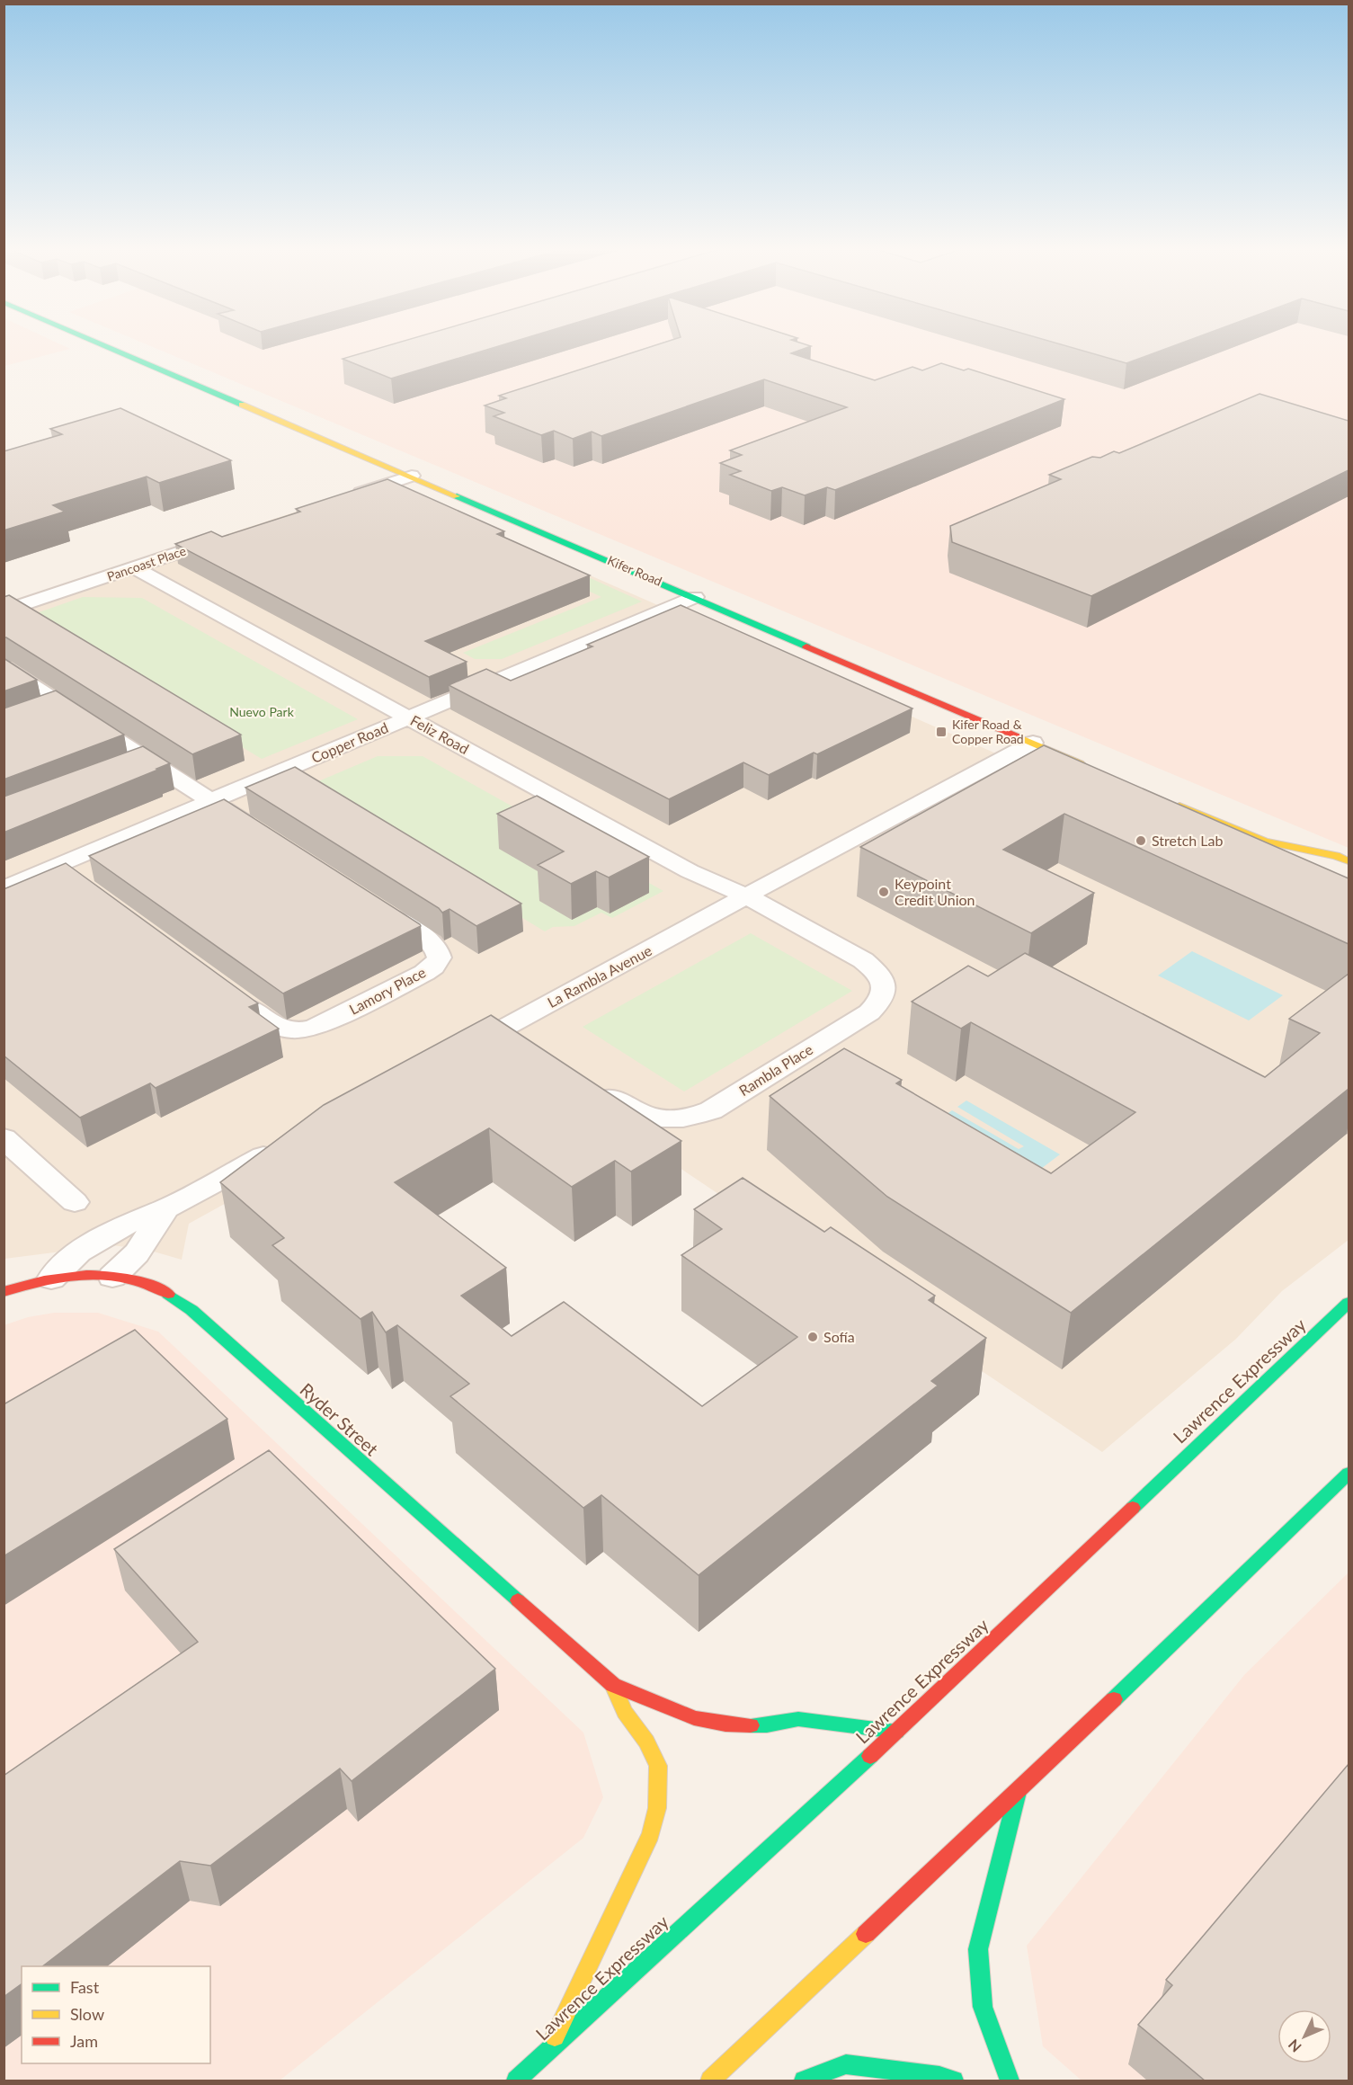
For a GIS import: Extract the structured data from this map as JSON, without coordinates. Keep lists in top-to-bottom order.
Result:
{
  "streets": {
    "main road": ["Kifer Road", "Lawrence Expressway", "Ryder Street"],
    "street": [
      "Pancoast Place",
      "Feliz Road",
      "Copper Road",
      "La Rambla Avenue",
      "Lamory Place",
      "Rambla Place"
    ]
  },
  "crossings": [
    ["Pancoast Place", "Feliz Road"],
    ["Kifer Road", "Copper Road"],
    ["Kifer Road", "La Rambla Avenue"],
    ["Feliz Road", "Copper Road"],
    ["Feliz Road", "La Rambla Avenue"],
    ["Feliz Road", "Rambla Place"],
    ["La Rambla Avenue", "Rambla Place"]
  ],
  "parks": ["Nuevo Park"],
  "places": {
    "transit": ["Kifer Road & Copper Road"],
    "other": ["Stretch Lab", "Keypoint Credit Union", "Sofía"]
  },
  "legend": ["Fast", "Slow", "Jam"],
  "north": "bottom left"
}
